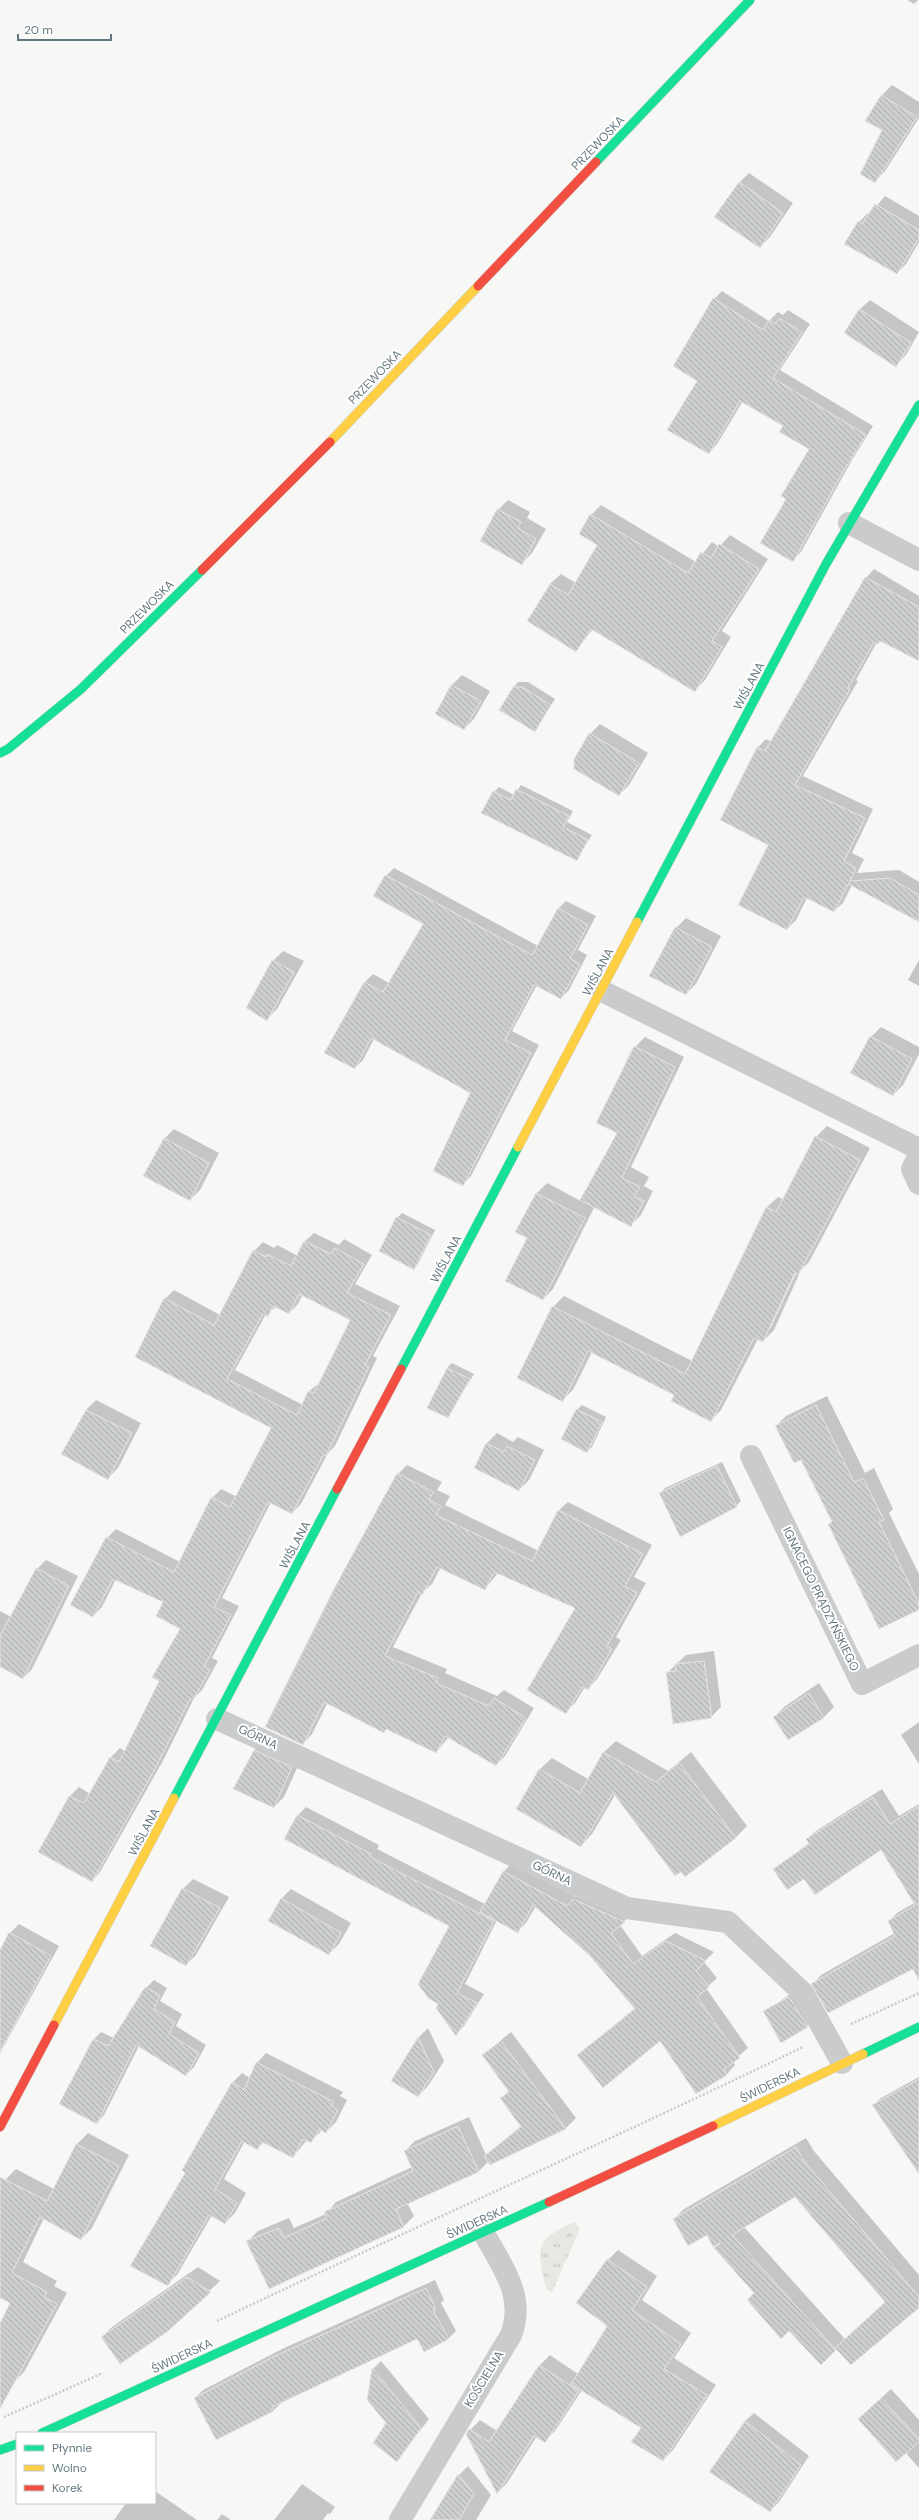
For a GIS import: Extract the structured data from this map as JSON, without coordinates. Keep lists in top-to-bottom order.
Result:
{
  "streets": {
    "street": [
      "PRZEWOSKA",
      "WIŚLANA",
      "IGNACEGO PRĄDZYŃSKIEGO",
      "GÓRNA",
      "ŚWIDERSKA",
      "KOŚCIELNA"
    ]
  },
  "crossings": [
    ["WIŚLANA", "GÓRNA"],
    ["GÓRNA", "ŚWIDERSKA"],
    ["ŚWIDERSKA", "KOŚCIELNA"]
  ],
  "legend": ["Płynnie", "Wolno", "Korek"],
  "scale_bar": "20 m"
}
